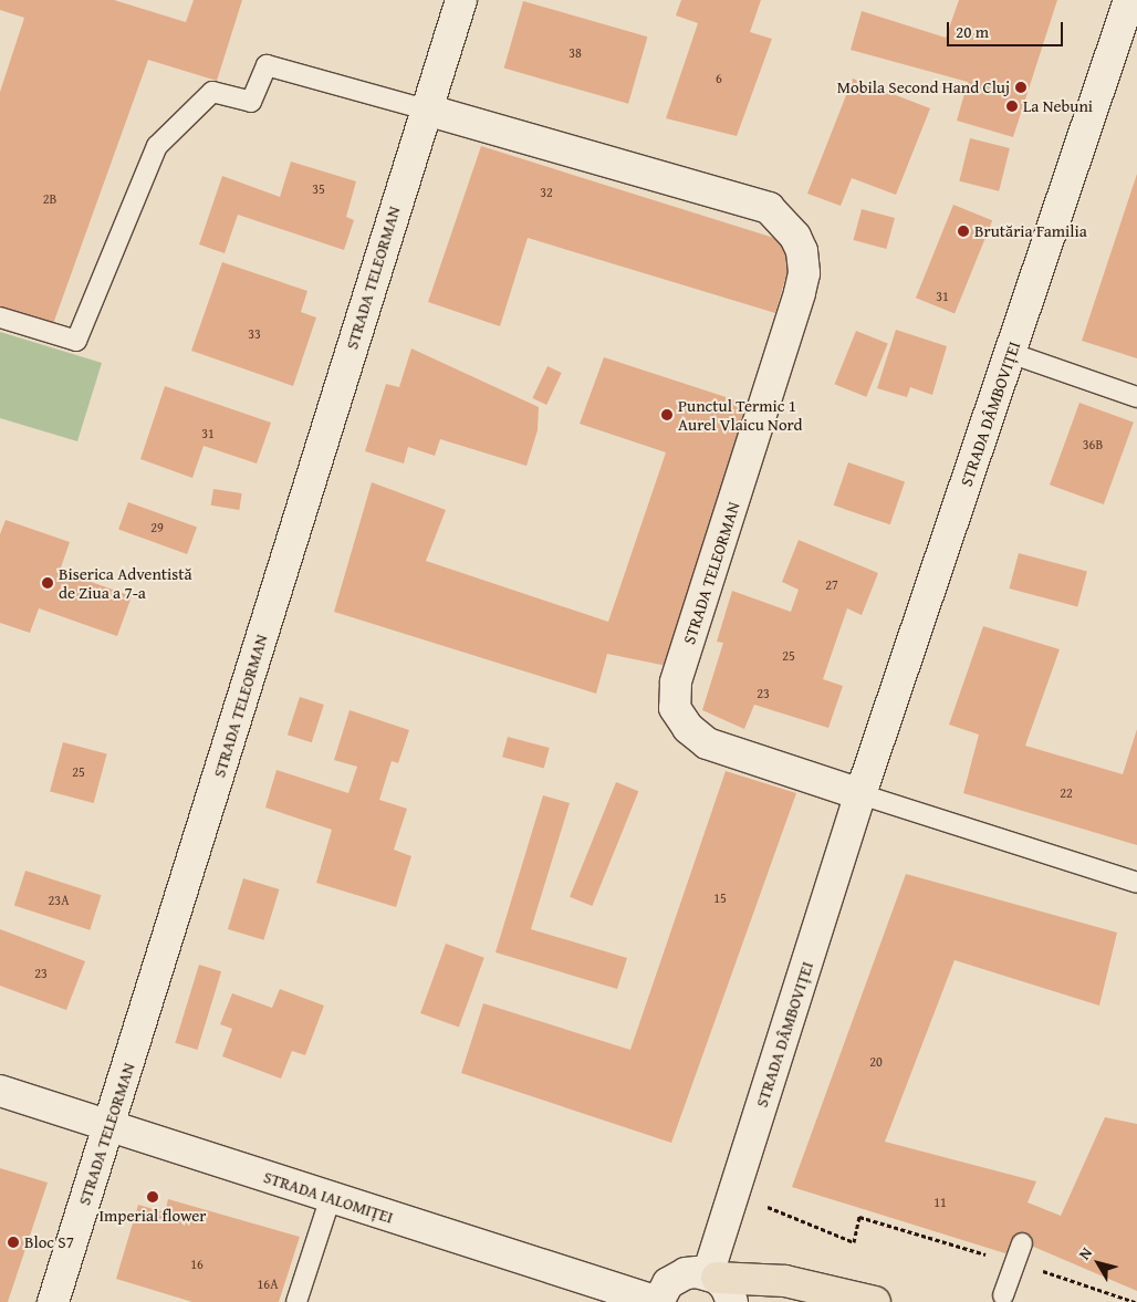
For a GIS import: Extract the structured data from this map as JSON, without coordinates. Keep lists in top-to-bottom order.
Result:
{
  "streets": {
    "street": ["STRADA TELEORMAN", "STRADA DÂMBOVIȚEI", "STRADA IALOMIȚEI"]
  },
  "crossings": [
    ["STRADA TELEORMAN", "STRADA DÂMBOVIȚEI"],
    ["STRADA TELEORMAN", "STRADA IALOMIȚEI"]
  ],
  "places": [
    "Mobila Second Hand Cluj",
    "La Nebuni",
    "Brutăria Familia",
    "Punctul Termic 1 Aurel Vlaicu Nord",
    "Biserica Adventistă de Ziua a 7-a",
    "Imperial flower",
    "Bloc S7"
  ],
  "house_numbers": [
    "38",
    "6",
    "35",
    "32",
    "2B",
    "31",
    "33",
    "31",
    "36B",
    "29",
    "27",
    "25",
    "23",
    "25",
    "22",
    "15",
    "23A",
    "23",
    "20",
    "11",
    "16",
    "16A"
  ],
  "scale_bar": "20 m",
  "north": "top left"
}
